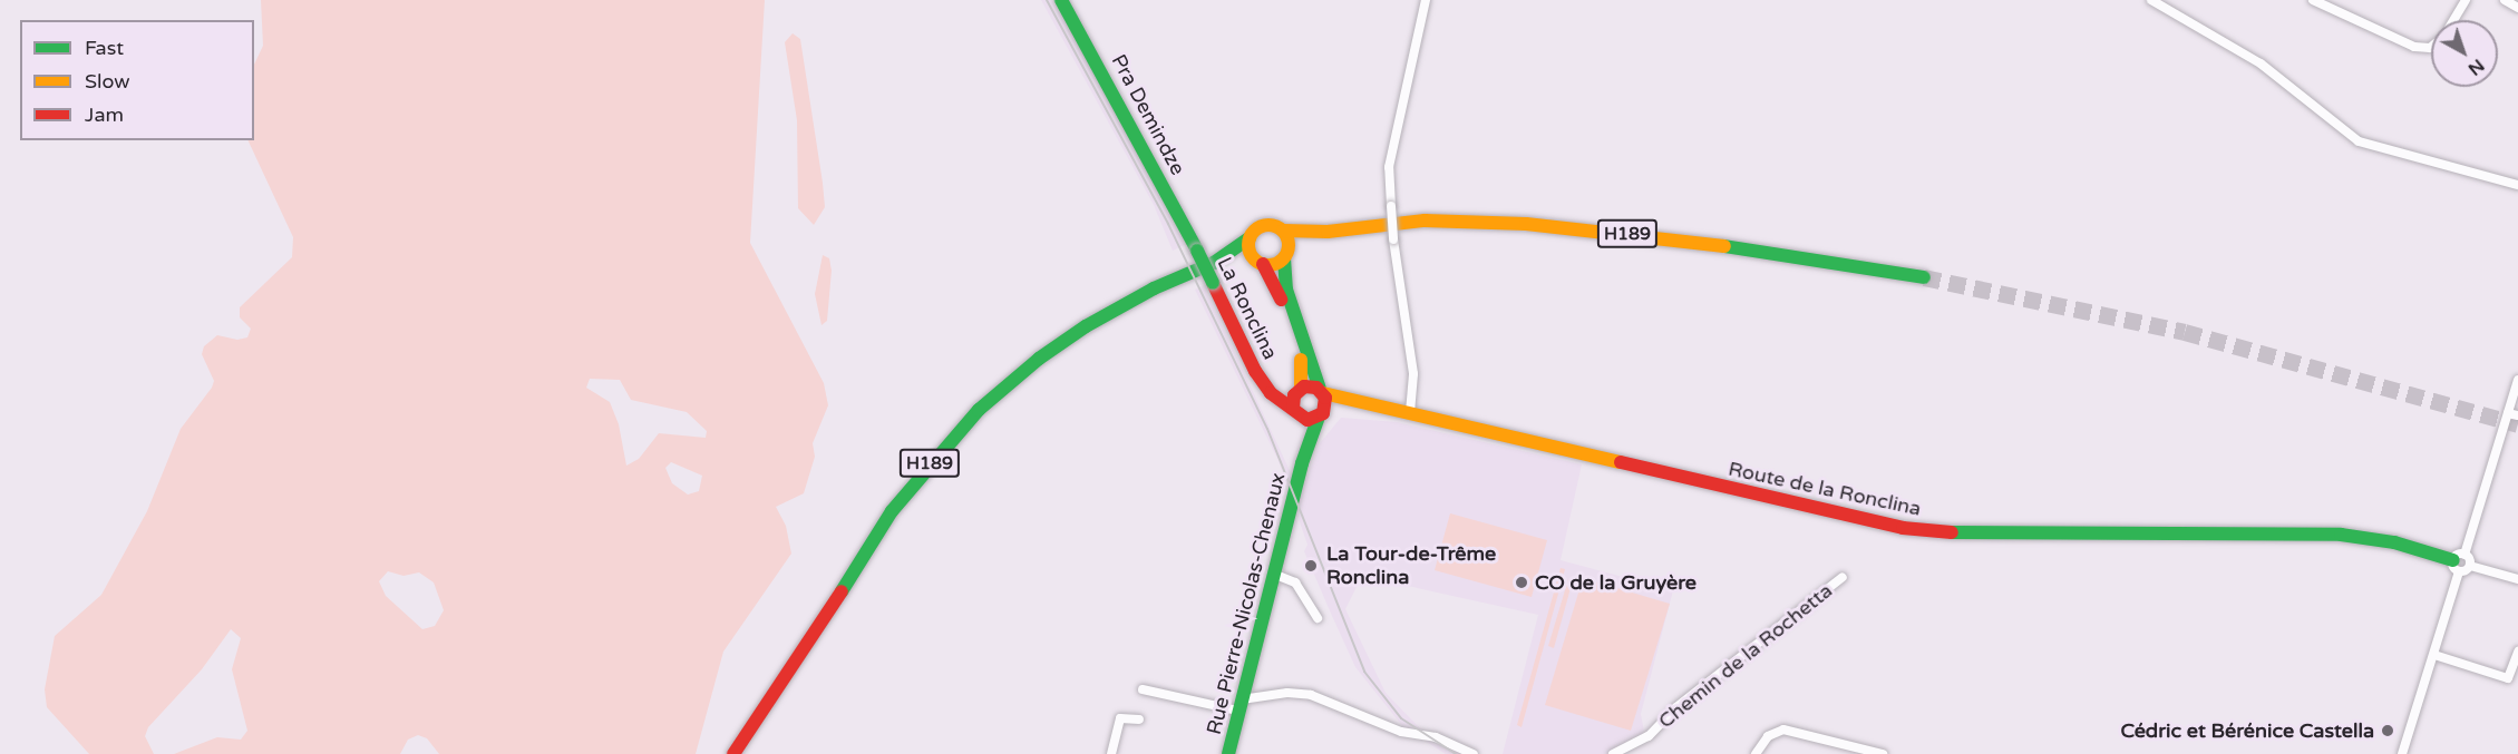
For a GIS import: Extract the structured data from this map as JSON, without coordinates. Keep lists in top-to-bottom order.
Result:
{
  "streets": {
    "main road": [
      "Pra Demindze",
      "H189",
      "La Ronclina",
      "Route de la Ronclina",
      "Rue Pierre-Nicolas-Chenaux"
    ],
    "street": ["Chemin de la Rochetta"]
  },
  "crossings": [
    ["Pra Demindze", "La Ronclina"],
    ["H189", "Rue Pierre-Nicolas-Chenaux"],
    ["La Ronclina", "Route de la Ronclina"],
    ["La Ronclina", "Rue Pierre-Nicolas-Chenaux"]
  ],
  "places": ["La Tour-de-Trême Ronclina", "CO de la Gruyère", "Cédric et Bérénice Castella"],
  "legend": ["Fast", "Slow", "Jam"],
  "north": "bottom right"
}
